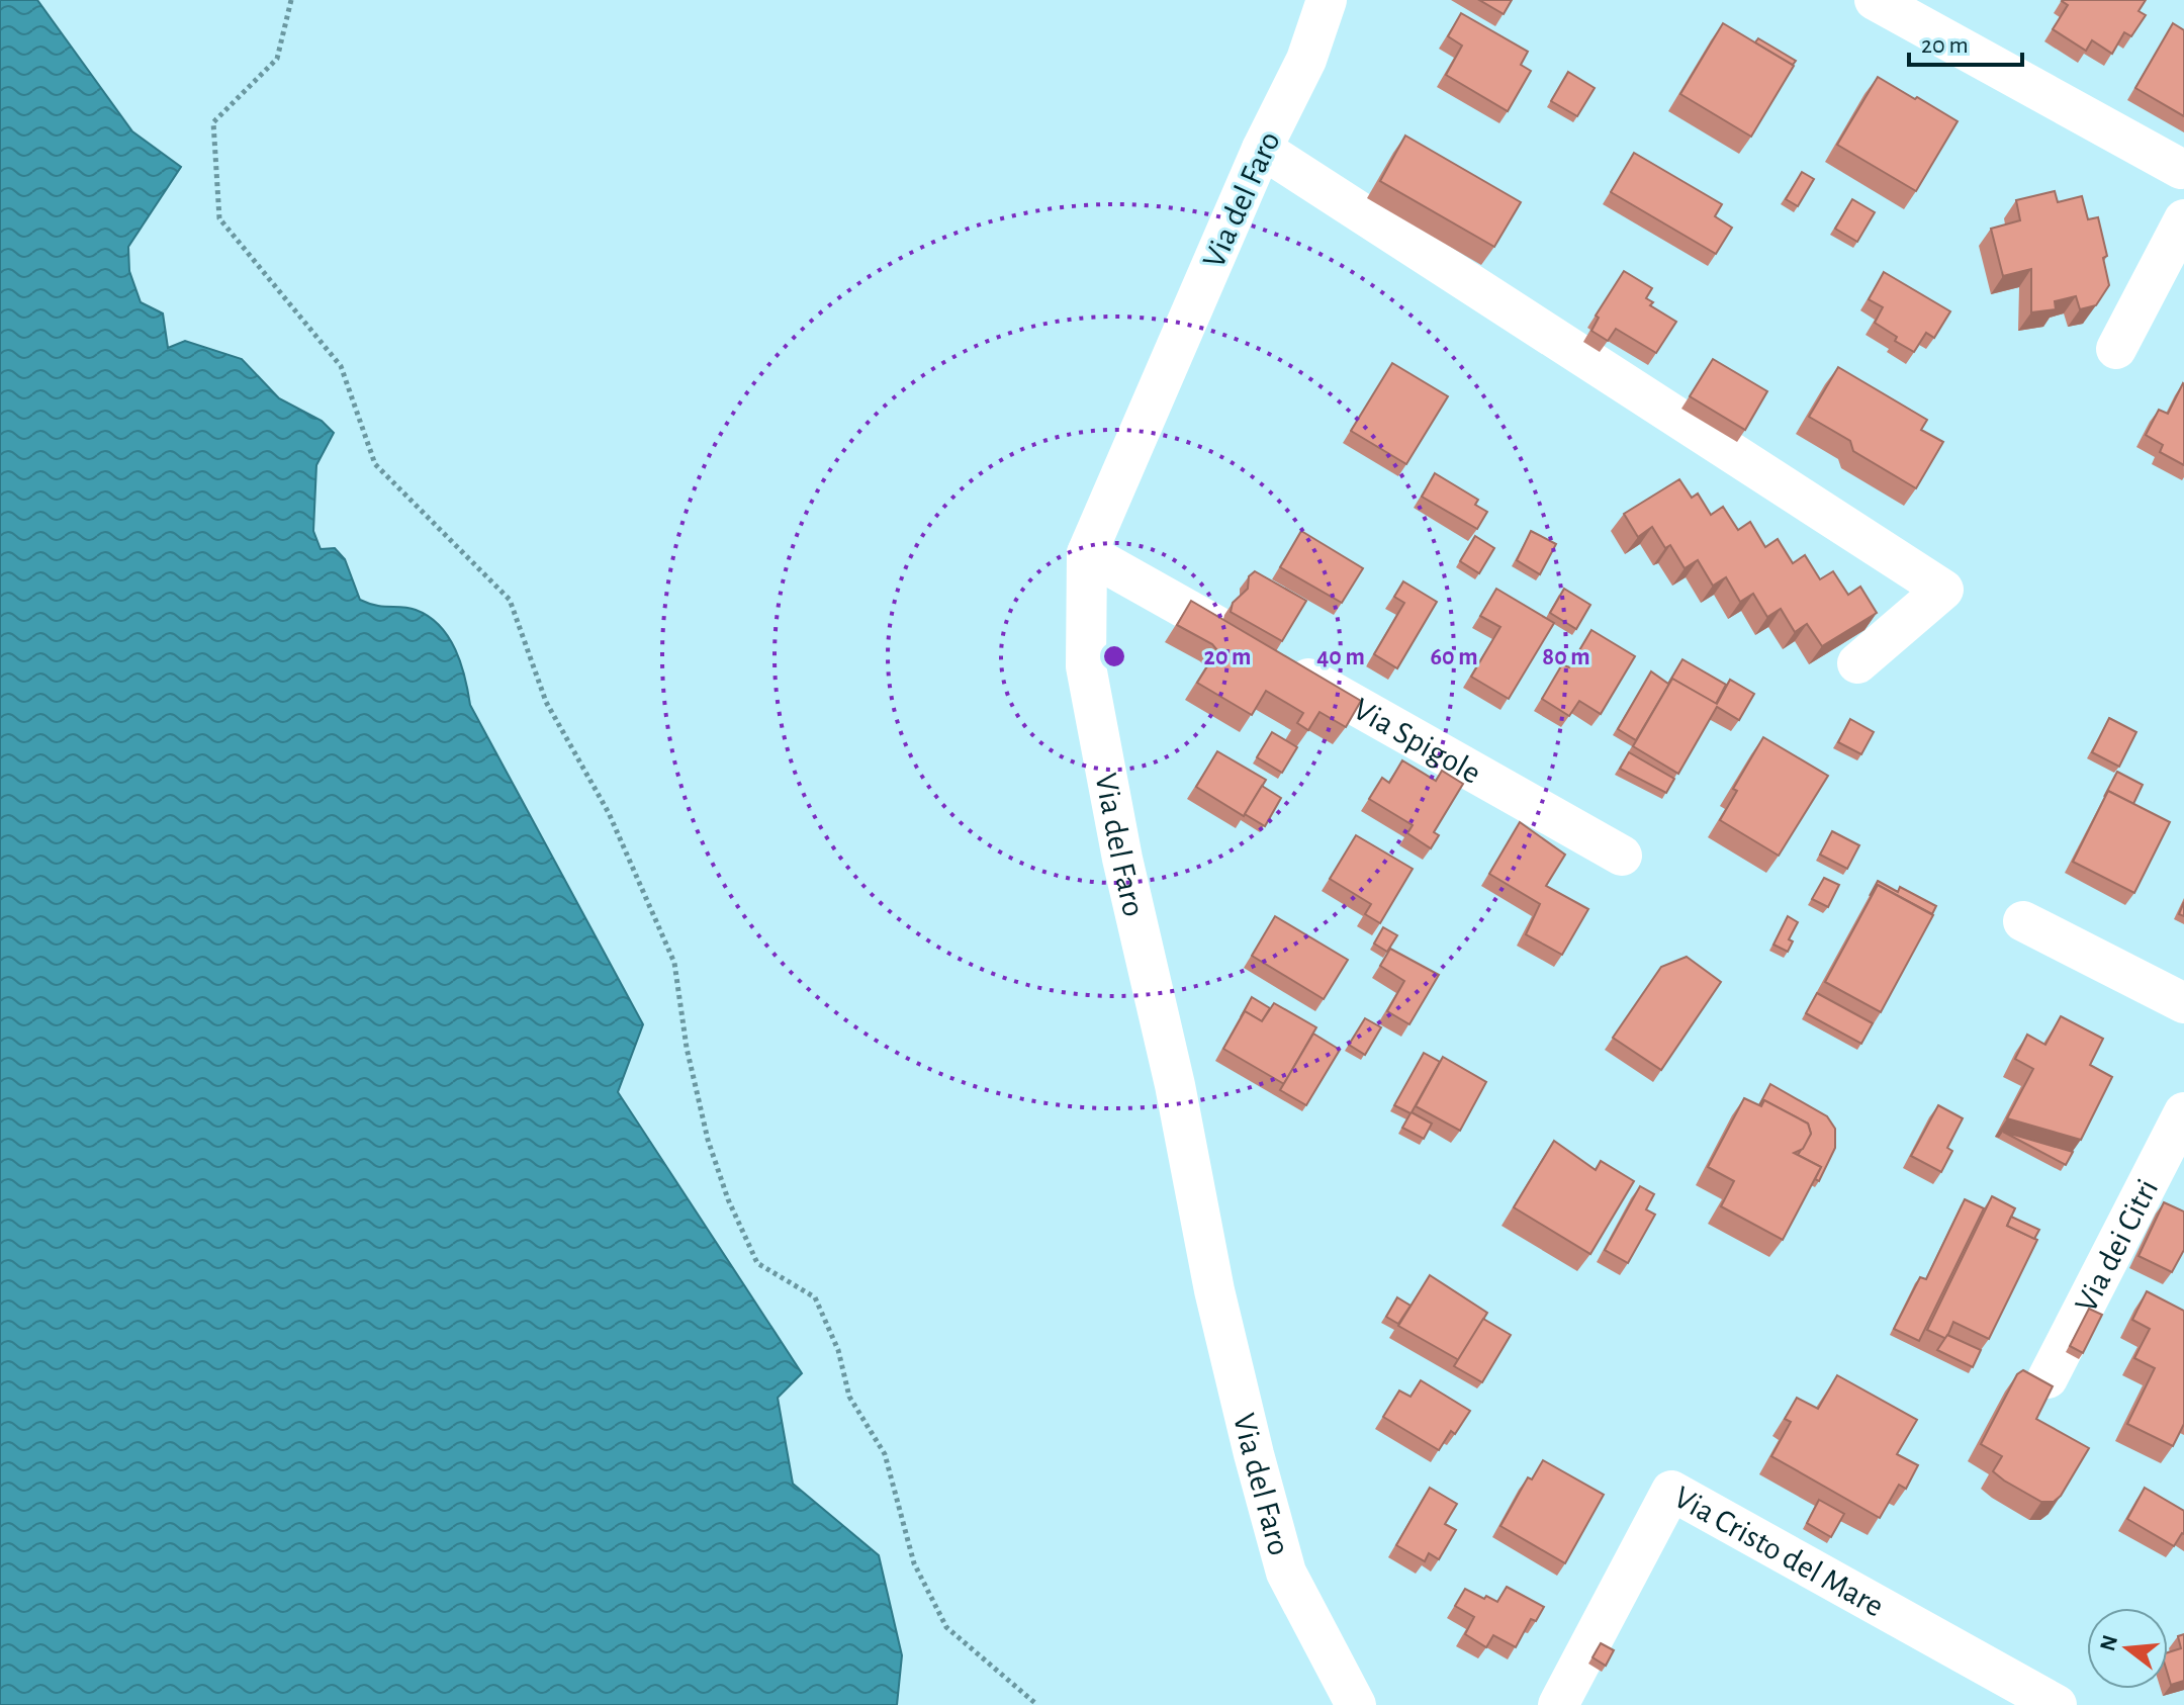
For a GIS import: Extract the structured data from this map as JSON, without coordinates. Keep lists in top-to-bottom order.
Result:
{
  "streets": {
    "street": [
      "Via del Faro",
      "Via Spigole",
      "Via dei Citri",
      "Via Cristo del Mare"
    ]
  },
  "crossings": [
    ["Via del Faro", "Via Spigole"]
  ],
  "scale_bar": "20 m",
  "north": "left",
  "rings": [
    "20 m",
    "40 m",
    "60 m",
    "80 m"
  ]
}
